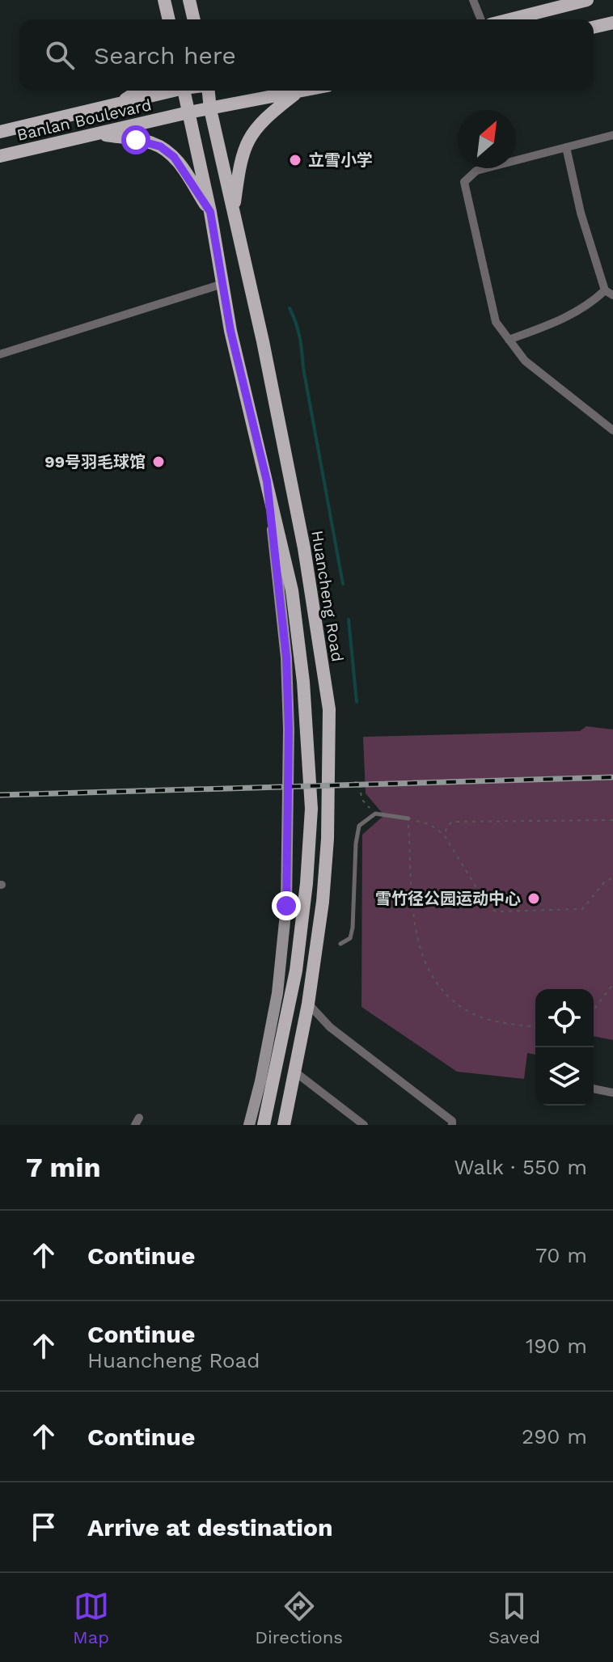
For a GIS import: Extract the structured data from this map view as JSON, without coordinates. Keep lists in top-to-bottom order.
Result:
{
  "streets": {
    "main road": ["Banlan Boulevard", "Huancheng Road"]
  },
  "crossings": [
    ["Banlan Boulevard", "Huancheng Road"]
  ],
  "places": ["立雪小学", "99号羽毛球馆", "雪竹径公园运动中心"],
  "north": "top right",
  "page": {
    "search": "Search here",
    "heading": ["7 min", "Walk · 550 m"],
    "list": [
      ["Continue", "70 m"],
      ["Continue", "Huancheng Road", "190 m"],
      ["Continue", "290 m"],
      "Arrive at destination"
    ],
    "nav": ["Map", "Directions", "Saved"]
  }
}
